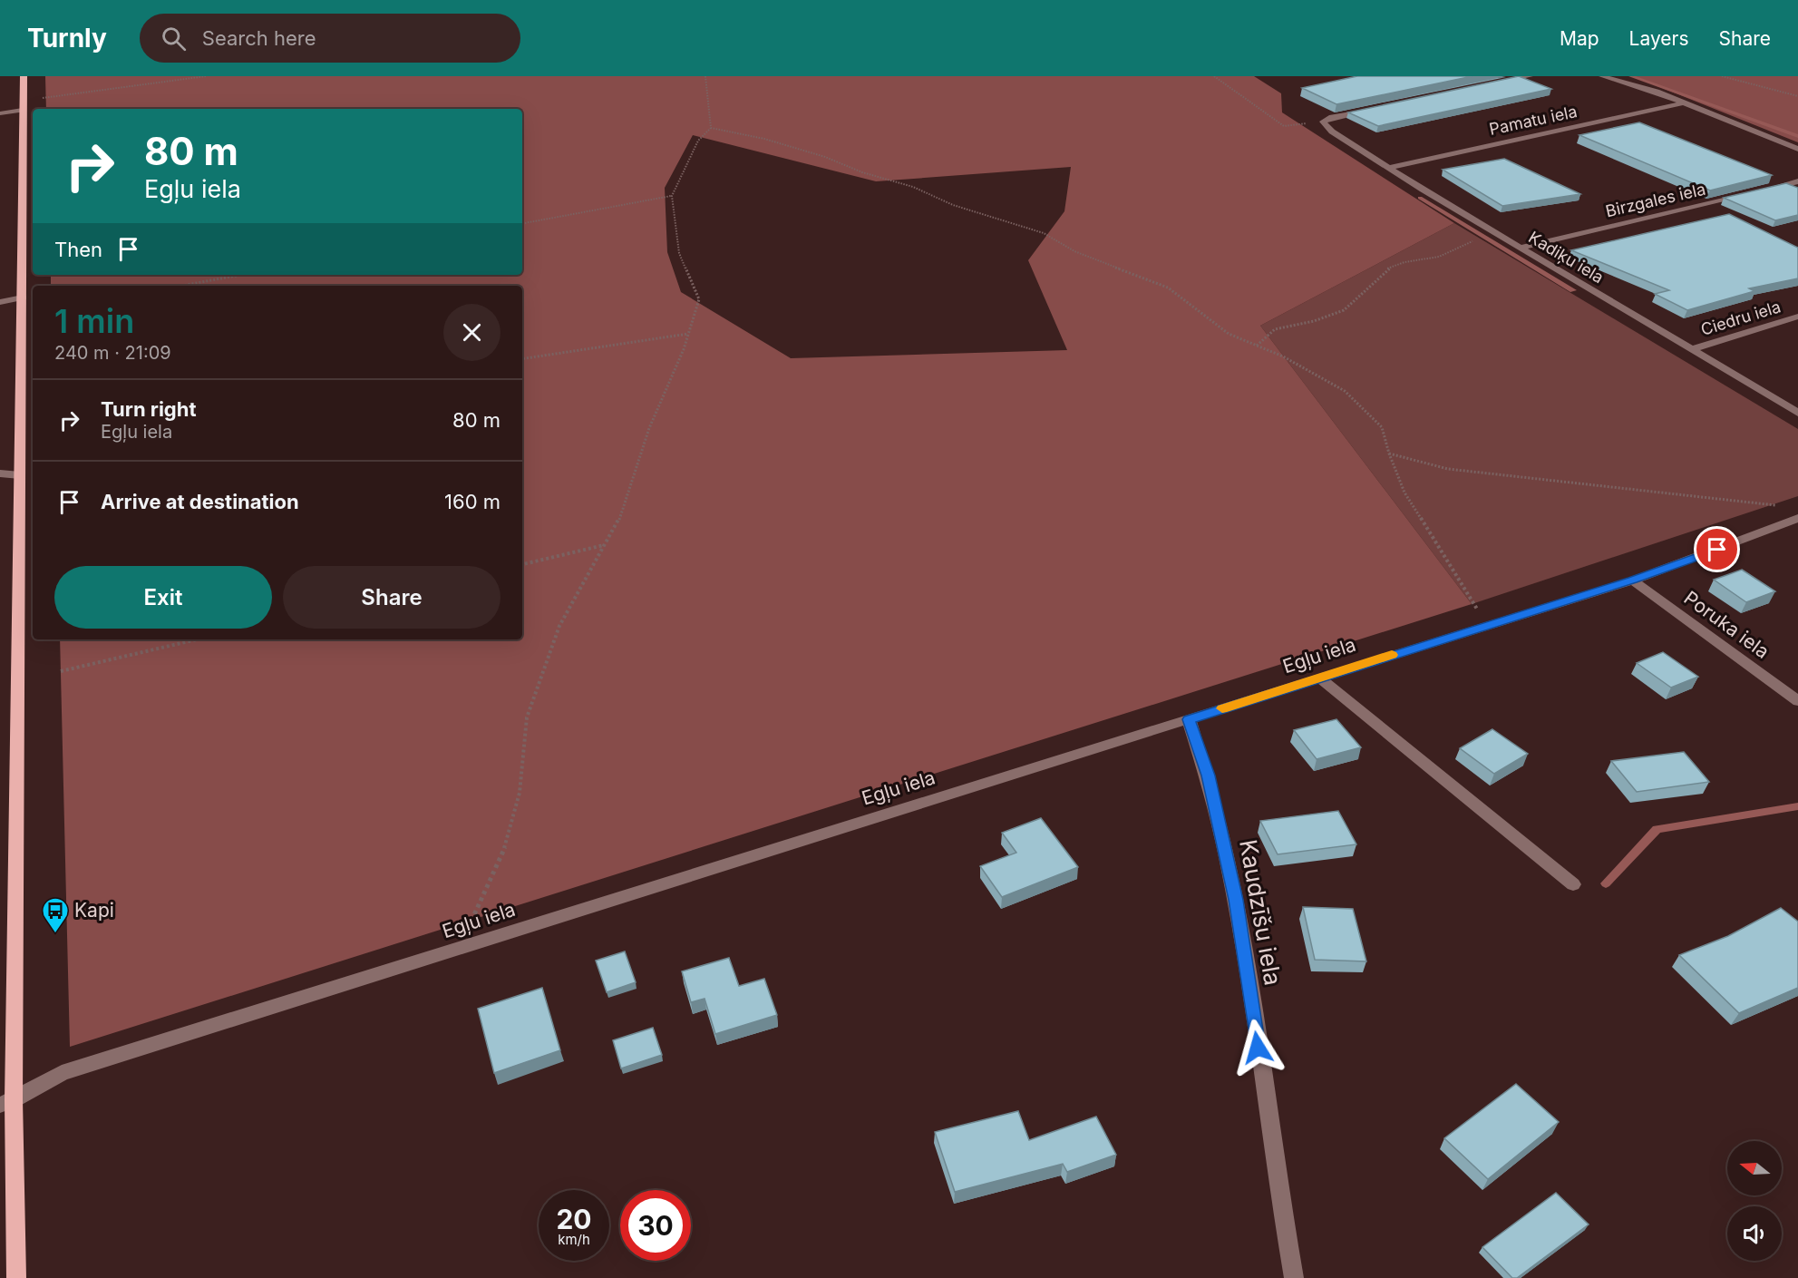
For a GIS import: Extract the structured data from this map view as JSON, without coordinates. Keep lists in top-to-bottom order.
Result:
{
  "streets": {
    "street": [
      "Pamatu iela",
      "Birzgales iela",
      "Kadiķu iela",
      "Ciedru iela",
      "Poruka iela",
      "Egļu iela",
      "Kaudzīšu iela"
    ]
  },
  "crossings": [
    ["Pamatu iela", "Kadiķu iela"],
    ["Birzgales iela", "Kadiķu iela"],
    ["Kadiķu iela", "Ciedru iela"],
    ["Poruka iela", "Egļu iela"],
    ["Egļu iela", "Kaudzīšu iela"]
  ],
  "places": {
    "bus stop": ["Kapi"]
  },
  "north": "left",
  "page": {
    "header": "Turnly",
    "search": "Search here",
    "nav": ["Map", "Layers", "Share"],
    "turn": ["80 m", "Egļu iela"],
    "then": "Then",
    "heading": ["1 min", "240 m · 21:09"],
    "list": [
      {
        "name": "Turn right",
        "note": "Egļu iela",
        "value": "80 m"
      },
      {
        "name": "Arrive at destination",
        "value": "160 m"
      }
    ],
    "buttons": ["Exit", "Share"],
    "speed": "20 km/h",
    "limit": "30"
  }
}
